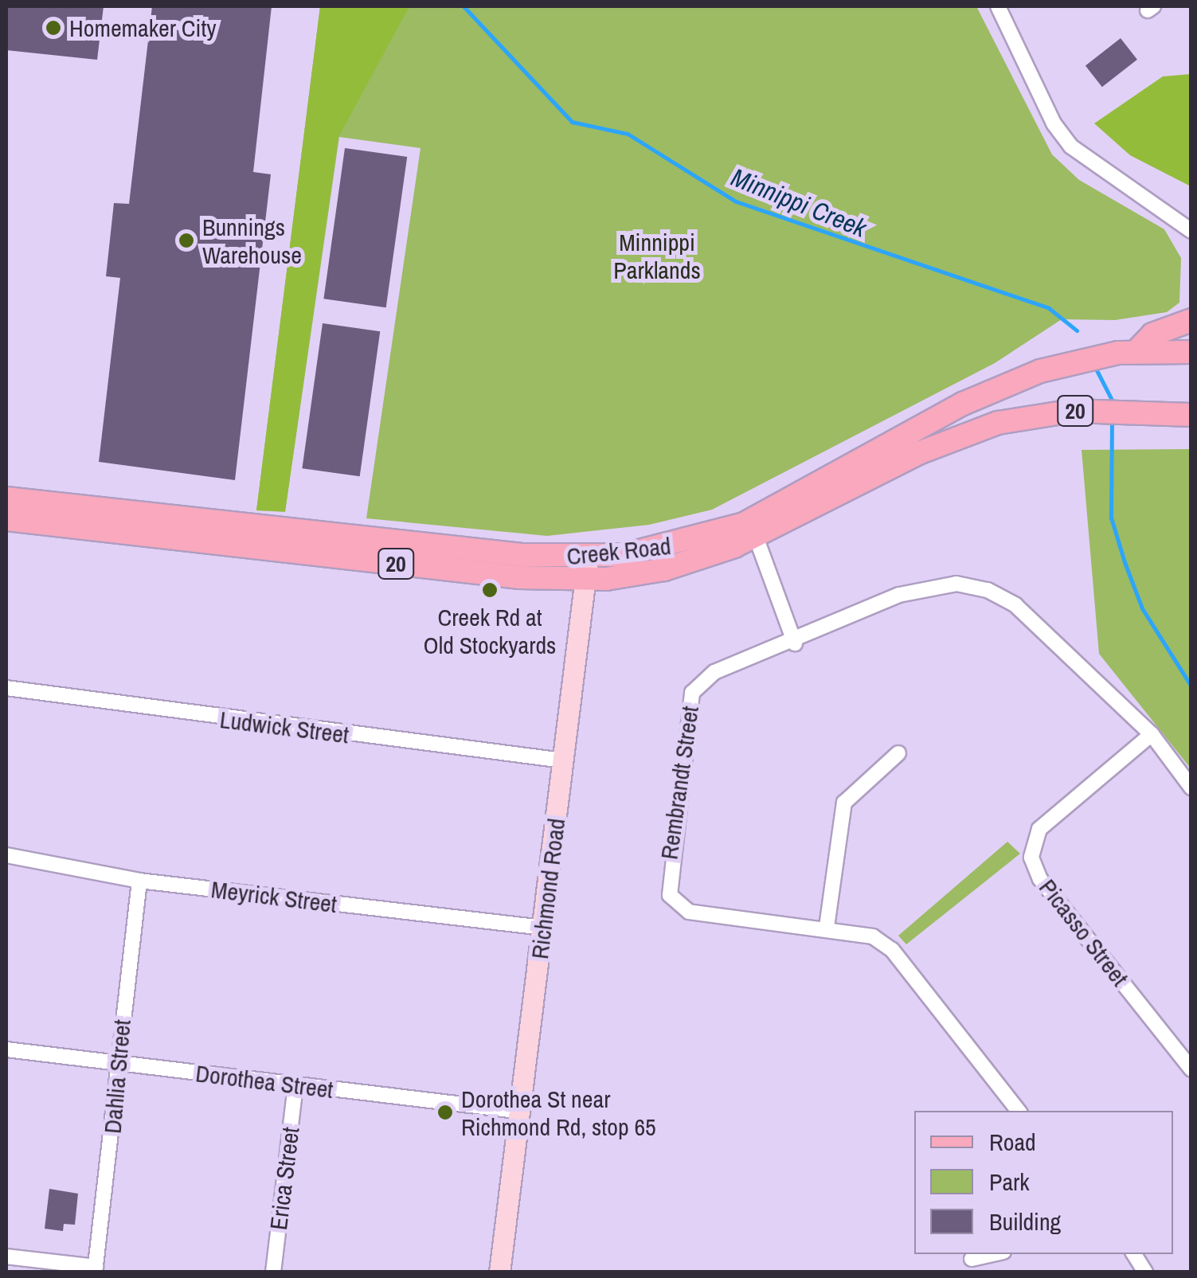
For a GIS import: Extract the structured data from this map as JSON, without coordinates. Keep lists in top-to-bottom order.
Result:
{
  "streets": {
    "main road": ["20", "Creek Road", "Richmond Road"],
    "street": [
      "Ludwick Street",
      "Rembrandt Street",
      "Meyrick Street",
      "Picasso Street",
      "Dahlia Street",
      "Dorothea Street",
      "Erica Street"
    ]
  },
  "crossings": [
    ["Creek Road", "Richmond Road"],
    ["Ludwick Street", "Richmond Road"],
    ["Rembrandt Street", "Picasso Street"],
    ["Richmond Road", "Meyrick Street"],
    ["Richmond Road", "Dorothea Street"],
    ["Meyrick Street", "Dahlia Street"],
    ["Dahlia Street", "Dorothea Street"],
    ["Dorothea Street", "Erica Street"]
  ],
  "water": ["Minnippi Creek"],
  "parks": ["Minnippi Parklands"],
  "places": [
    "Homemaker City",
    "Bunnings Warehouse",
    "Creek Rd at Old Stockyards",
    "Dorothea St near Richmond Rd, stop 65"
  ],
  "legend": ["Road", "Park", "Building"]
}
